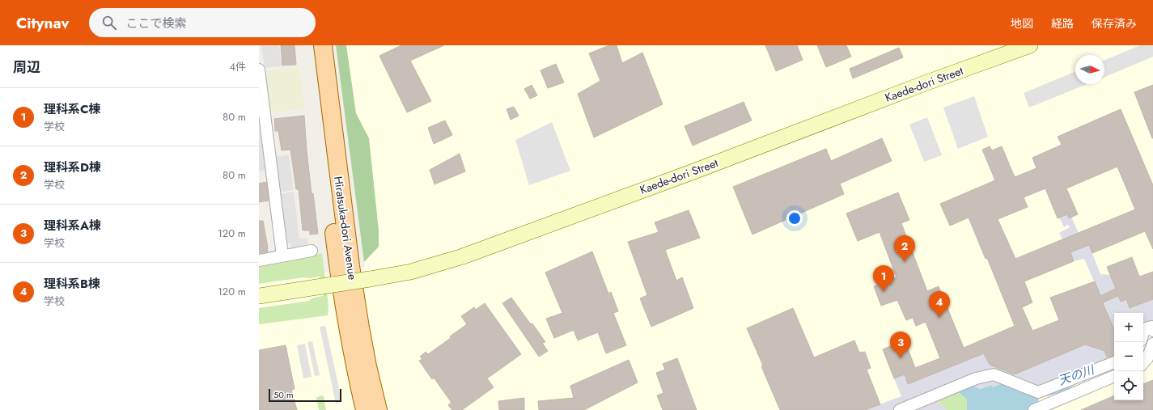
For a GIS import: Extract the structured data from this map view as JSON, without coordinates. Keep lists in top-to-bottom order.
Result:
{
  "streets": {
    "main road": ["Hiratsuka-dori Avenue"],
    "street": ["Kaede-dori Street"]
  },
  "water": ["天の川"],
  "scale_bar": "50 m",
  "north": "right",
  "page": {
    "header": "Citynav",
    "search": "ここで検索",
    "nav": ["地図", "経路", "保存済み"],
    "heading": ["周辺", "4件"],
    "list": [
      {
        "mark": "1",
        "name": "理科系C棟",
        "note": "学校",
        "value": "80 m"
      },
      {
        "mark": "2",
        "name": "理科系D棟",
        "note": "学校",
        "value": "80 m"
      },
      {
        "mark": "3",
        "name": "理科系A棟",
        "note": "学校",
        "value": "120 m"
      },
      {
        "mark": "4",
        "name": "理科系B棟",
        "note": "学校",
        "value": "120 m"
      }
    ],
    "pins": [
      "2",
      "1",
      "4",
      "3"
    ],
    "map_buttons": ["+", "−"],
    "scale": "50 m"
  }
}
